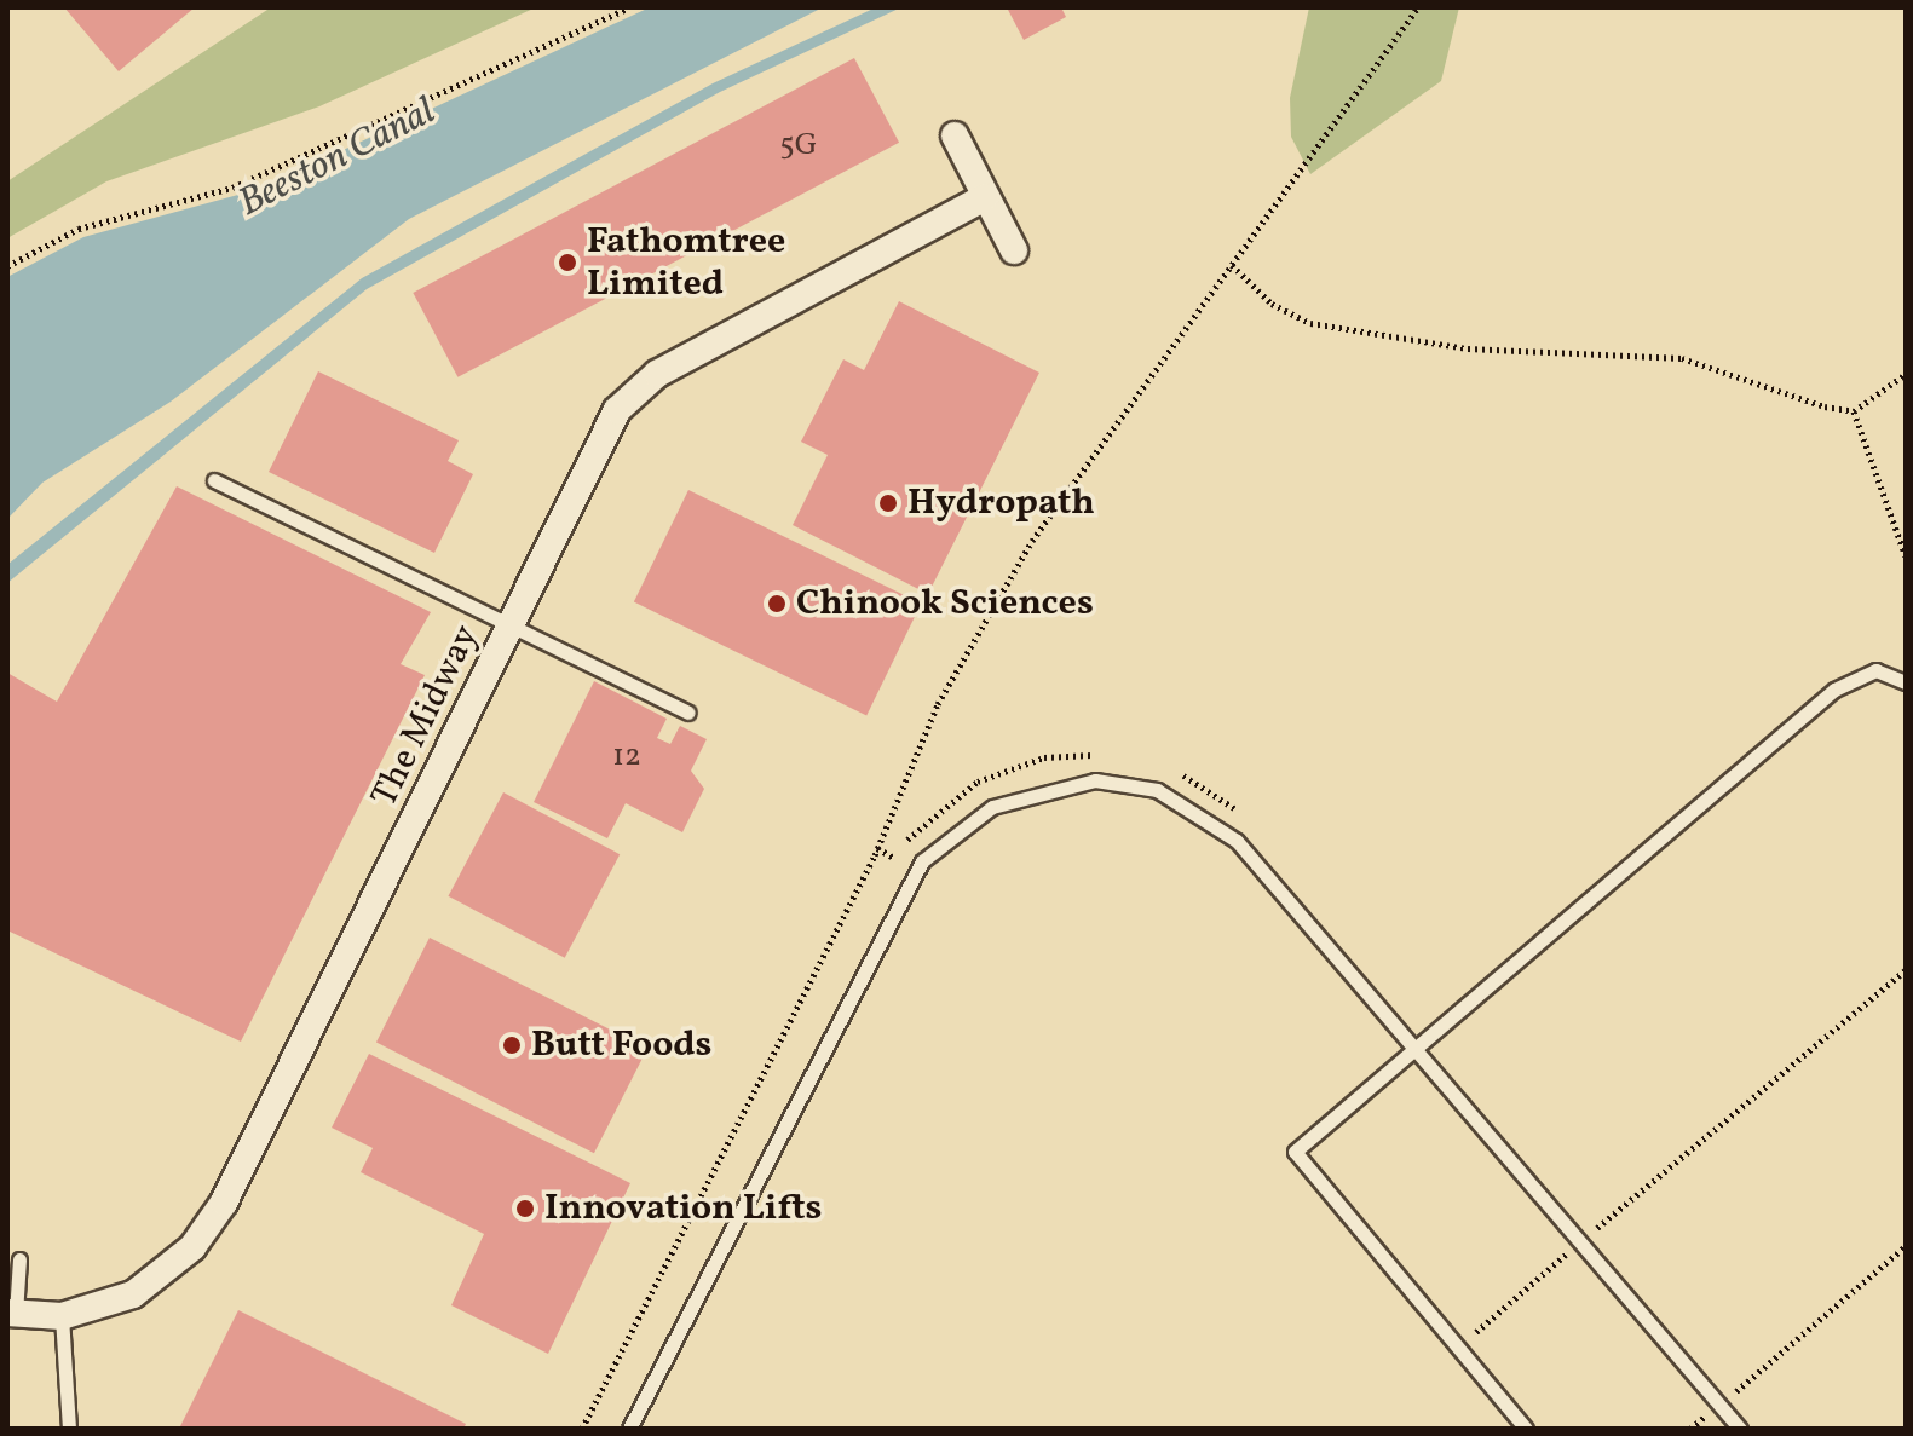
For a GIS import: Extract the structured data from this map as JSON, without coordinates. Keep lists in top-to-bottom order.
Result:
{
  "streets": {
    "street": ["The Midway"]
  },
  "water": ["Beeston Canal"],
  "places": [
    "Fathomtree Limited",
    "Hydropath",
    "Chinook Sciences",
    "Butt Foods",
    "Innovation Lifts"
  ],
  "house_numbers": ["5G", "12"]
}
